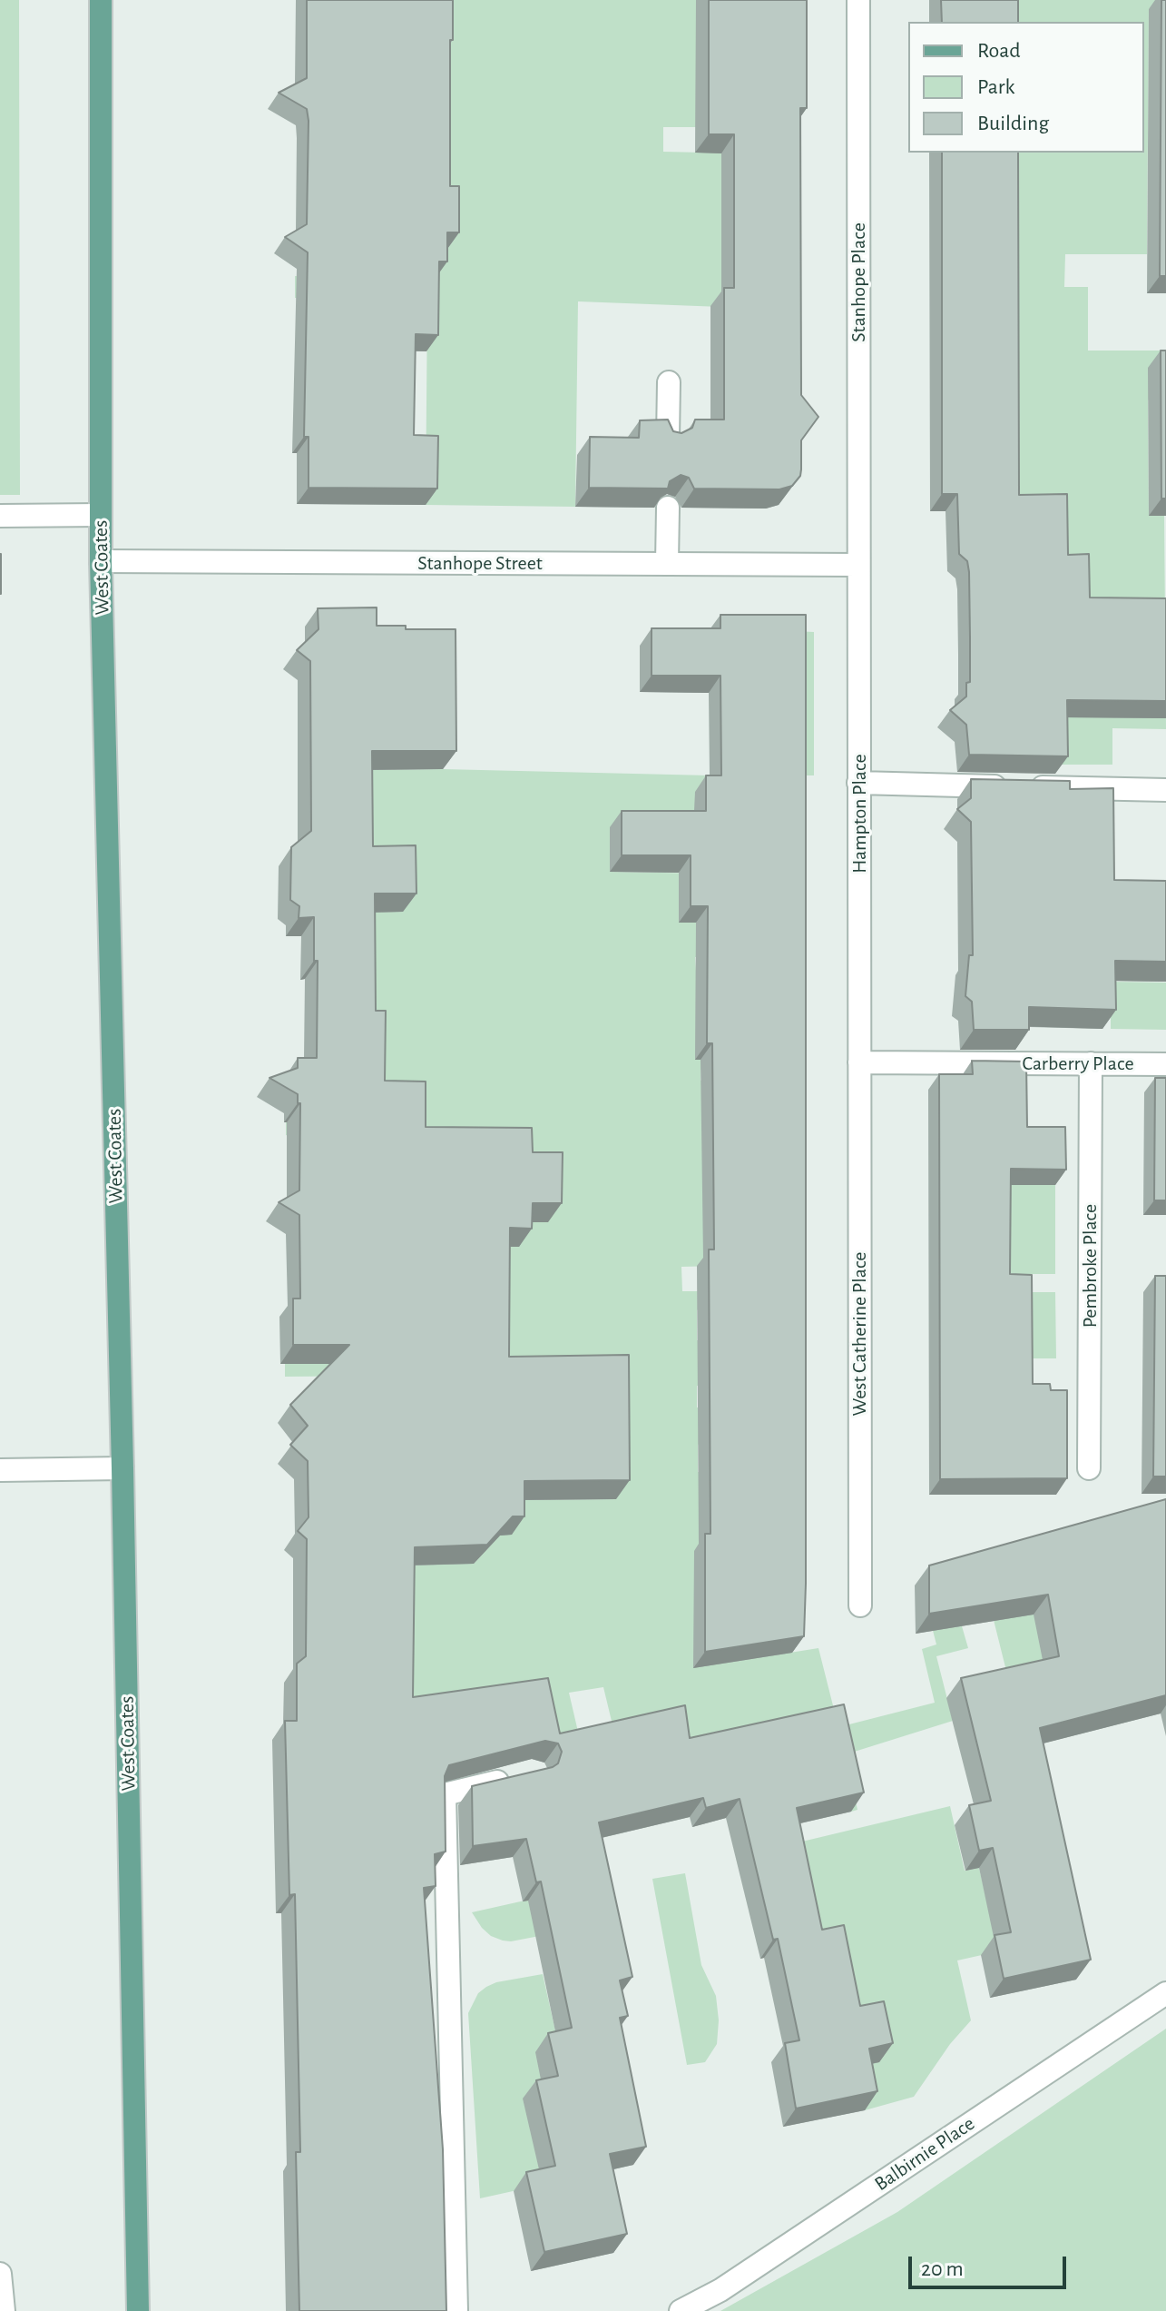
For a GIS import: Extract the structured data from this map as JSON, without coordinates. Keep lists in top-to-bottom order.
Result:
{
  "streets": {
    "main road": ["West Coates"],
    "street": [
      "Stanhope Place",
      "Stanhope Street",
      "Hampton Place",
      "Carberry Place",
      "Pembroke Place",
      "West Catherine Place",
      "Balbirnie Place"
    ]
  },
  "crossings": [
    ["Stanhope Place", "Stanhope Street"],
    ["Stanhope Place", "Hampton Place"],
    ["Stanhope Street", "West Coates"],
    ["Stanhope Street", "Hampton Place"],
    ["Hampton Place", "Carberry Place"],
    ["Hampton Place", "West Catherine Place"],
    ["Carberry Place", "Pembroke Place"],
    ["Carberry Place", "West Catherine Place"]
  ],
  "legend": ["Road", "Park", "Building"],
  "scale_bar": "20 m"
}
